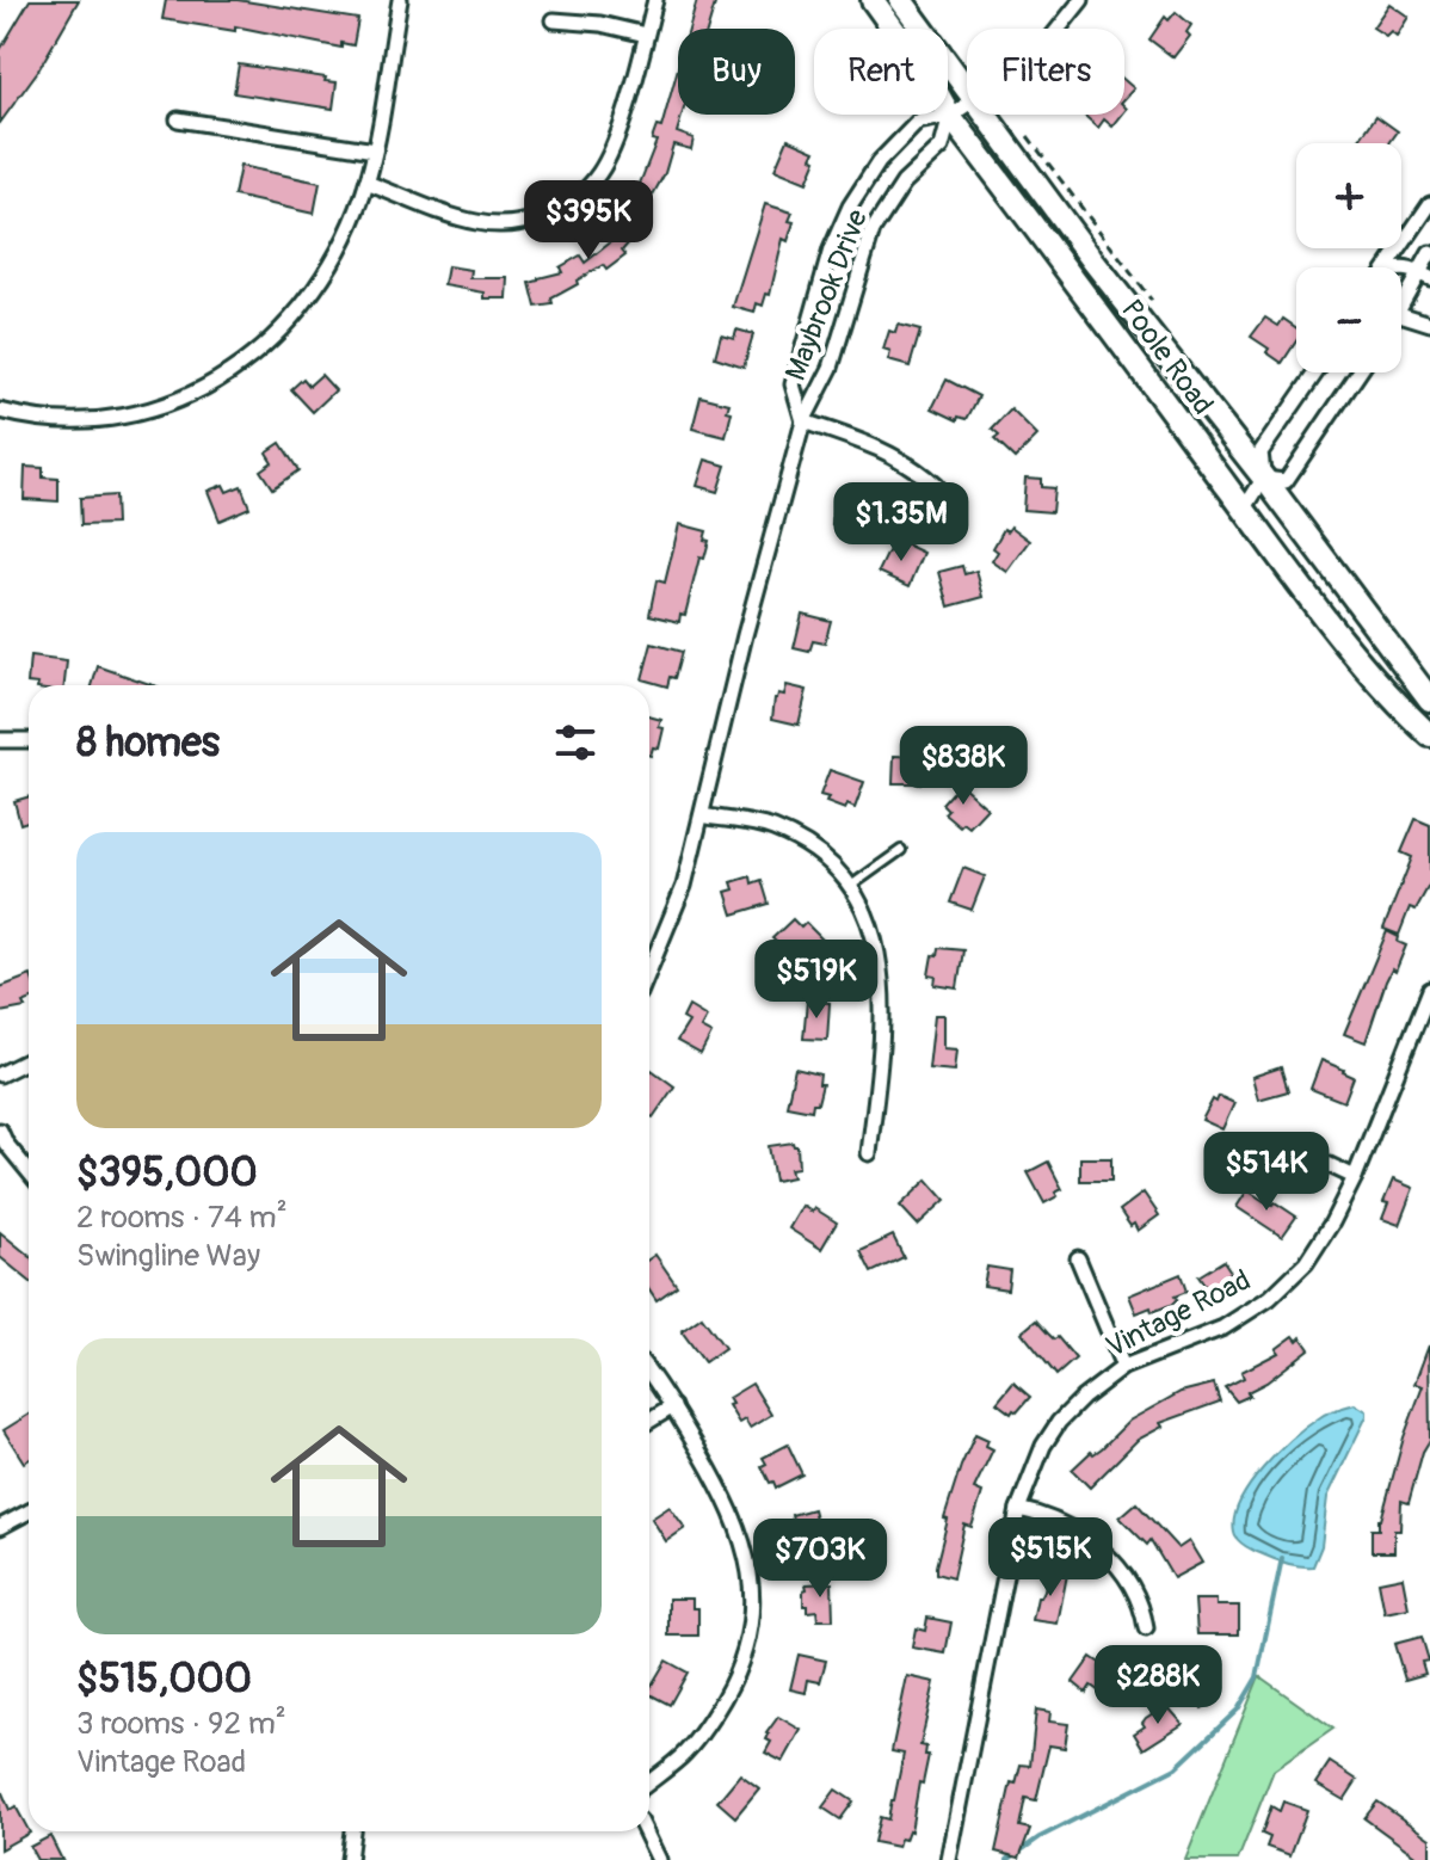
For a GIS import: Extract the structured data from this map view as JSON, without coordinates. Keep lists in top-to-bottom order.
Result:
{
  "streets": {
    "main road": ["Poole Road"],
    "street": ["Maybrook Drive", "Vintage Road"]
  },
  "crossings": [
    ["Maybrook Drive", "Poole Road"]
  ],
  "page": {
    "chip": ["Buy", "Rent", "Filters"],
    "map_buttons": ["+", "−"],
    "price": [
      "$395K",
      "$1.35M",
      "$838K",
      "$519K",
      "$514K",
      "$515K",
      "$703K",
      "$288K"
    ],
    "heading": "8 homes",
    "list": [
      {
        "name": "$395,000",
        "note": "2 rooms · 74 m² · Swingline Way"
      },
      {
        "name": "$515,000",
        "note": "3 rooms · 92 m² · Vintage Road"
      }
    ]
  }
}
